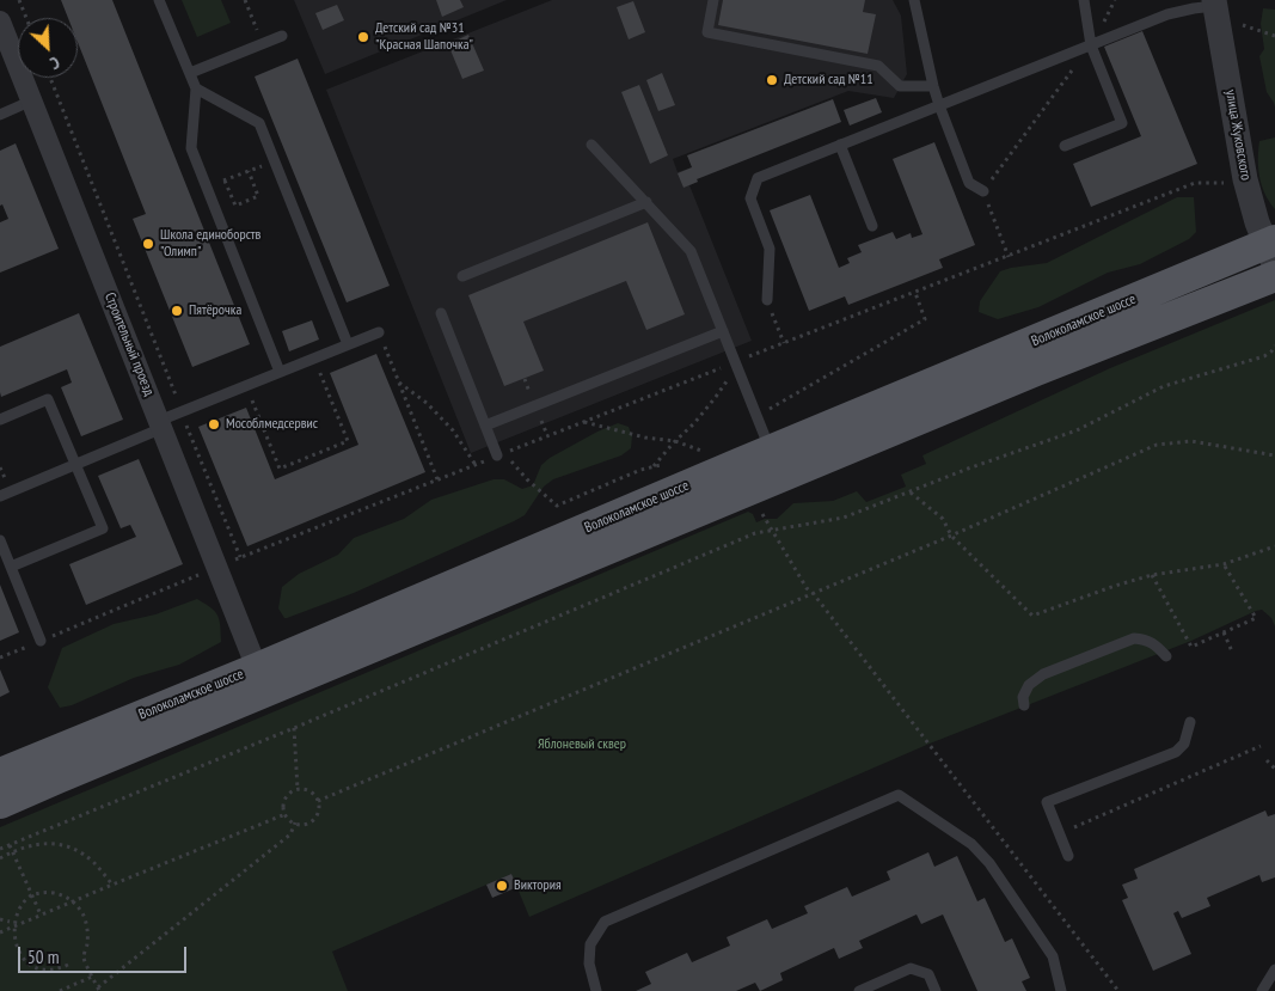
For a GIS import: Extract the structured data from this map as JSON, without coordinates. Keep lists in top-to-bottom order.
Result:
{
  "streets": {
    "main road": ["Волоколамское шоссе"],
    "street": ["улица Жуковского", "Строительный проезд"]
  },
  "crossings": [
    ["улица Жуковского", "Волоколамское шоссе"],
    ["Волоколамское шоссе", "Строительный проезд"]
  ],
  "parks": ["Яблоневый сквер"],
  "places": [
    "Детский сад №31 \"Красная Шапочка\"",
    "Детский сад №11",
    "Школа единоборств \"Олимп\"",
    "Пятёрочка",
    "Мособлмедсервис",
    "Виктория"
  ],
  "scale_bar": "50 m",
  "north": "bottom right"
}
